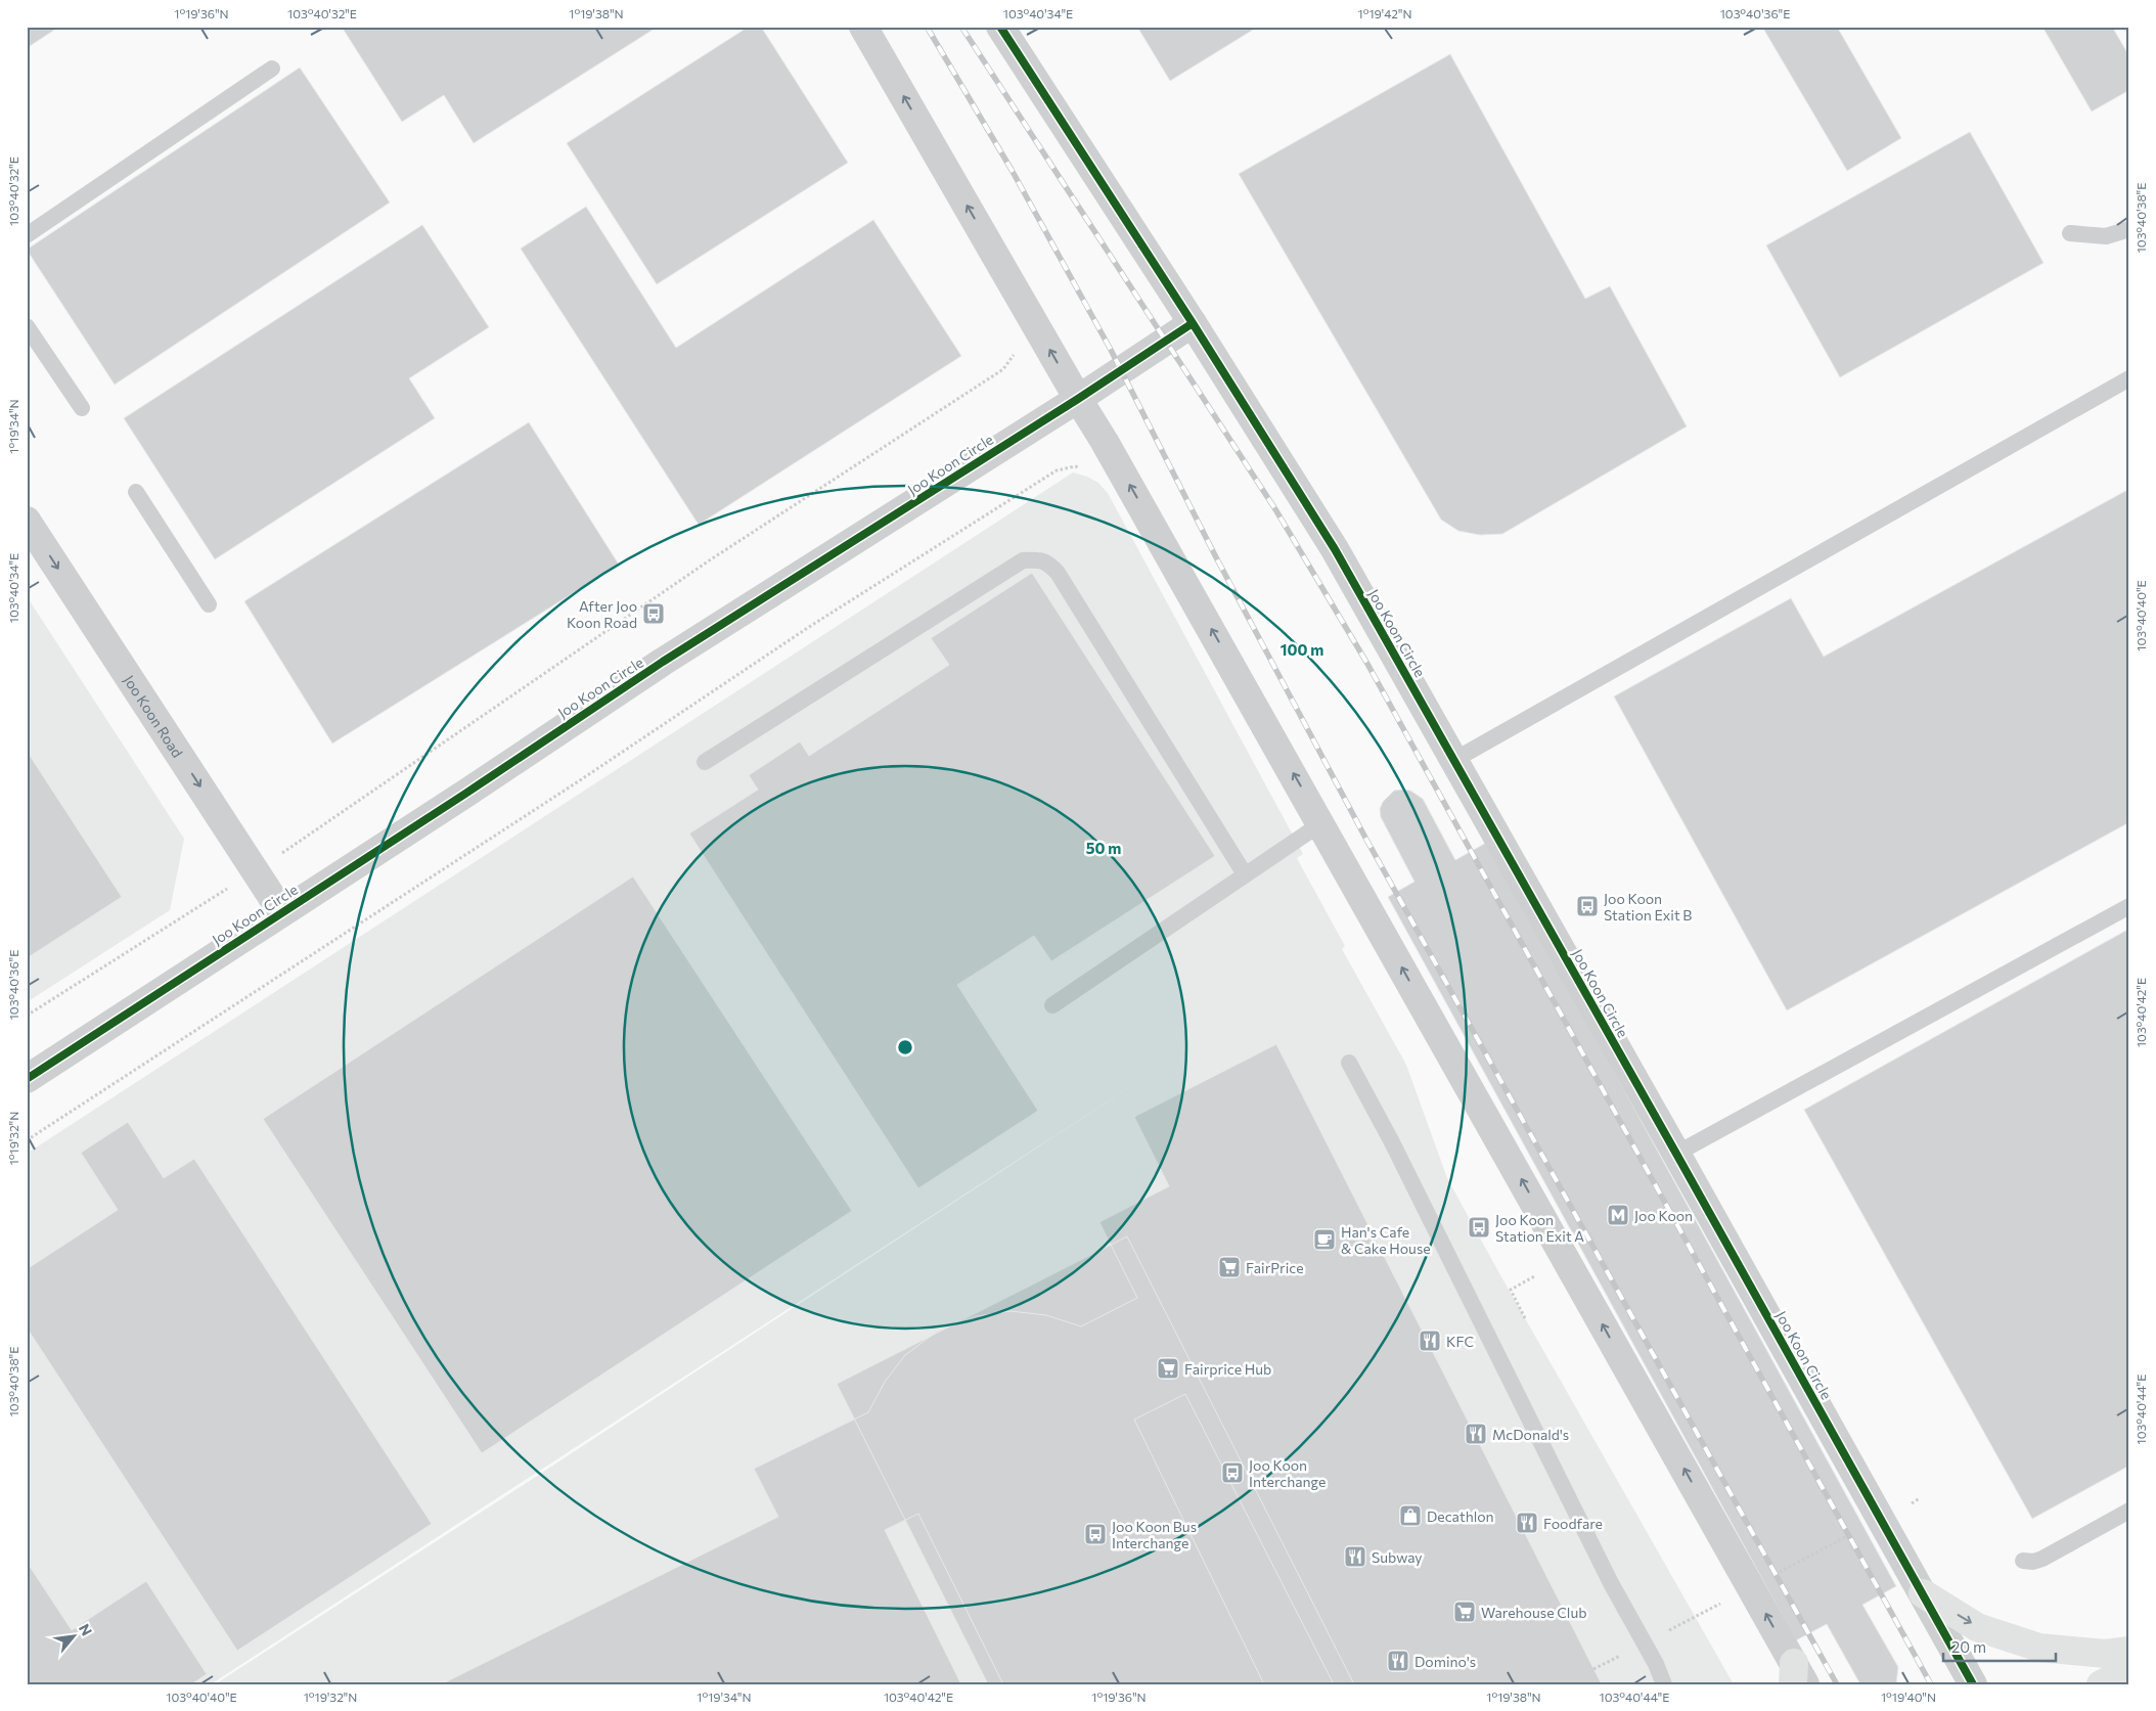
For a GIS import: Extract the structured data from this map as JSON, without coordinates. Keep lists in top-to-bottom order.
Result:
{
  "streets": {
    "street": ["Joo Koon Circle", "Joo Koon Road"]
  },
  "crossings": [
    ["Joo Koon Circle", "Joo Koon Road"]
  ],
  "one_way": ["Joo Koon Road"],
  "places": {
    "bus stop": [
      "After Joo Koon Road",
      "Joo Koon Station Exit B",
      "Joo Koon Station Exit A",
      "Joo Koon Interchange",
      "Joo Koon Bus Interchange"
    ],
    "metro station": ["Joo Koon"],
    "cafe": ["Han's Cafe & Cake House"],
    "supermarket": ["FairPrice", "Fairprice Hub", "Warehouse Club"],
    "restaurant": [
      "KFC",
      "McDonald's",
      "Foodfare",
      "Subway",
      "Domino's"
    ],
    "shop": ["Decathlon"]
  },
  "scale_bar": "20 m",
  "north": "top right",
  "coordinates": [
    "1°19'36\"N",
    "103°40'32\"E",
    "1°19'38\"N",
    "103°40'34\"E",
    "1°19'42\"N",
    "103°40'36\"E",
    "103°40'38\"E",
    "1°19'34\"N",
    "103°40'40\"E",
    "103°40'42\"E",
    "1°19'32\"N",
    "103°40'44\"E",
    "1°19'40\"N"
  ],
  "rings": ["100 m", "50 m"]
}
